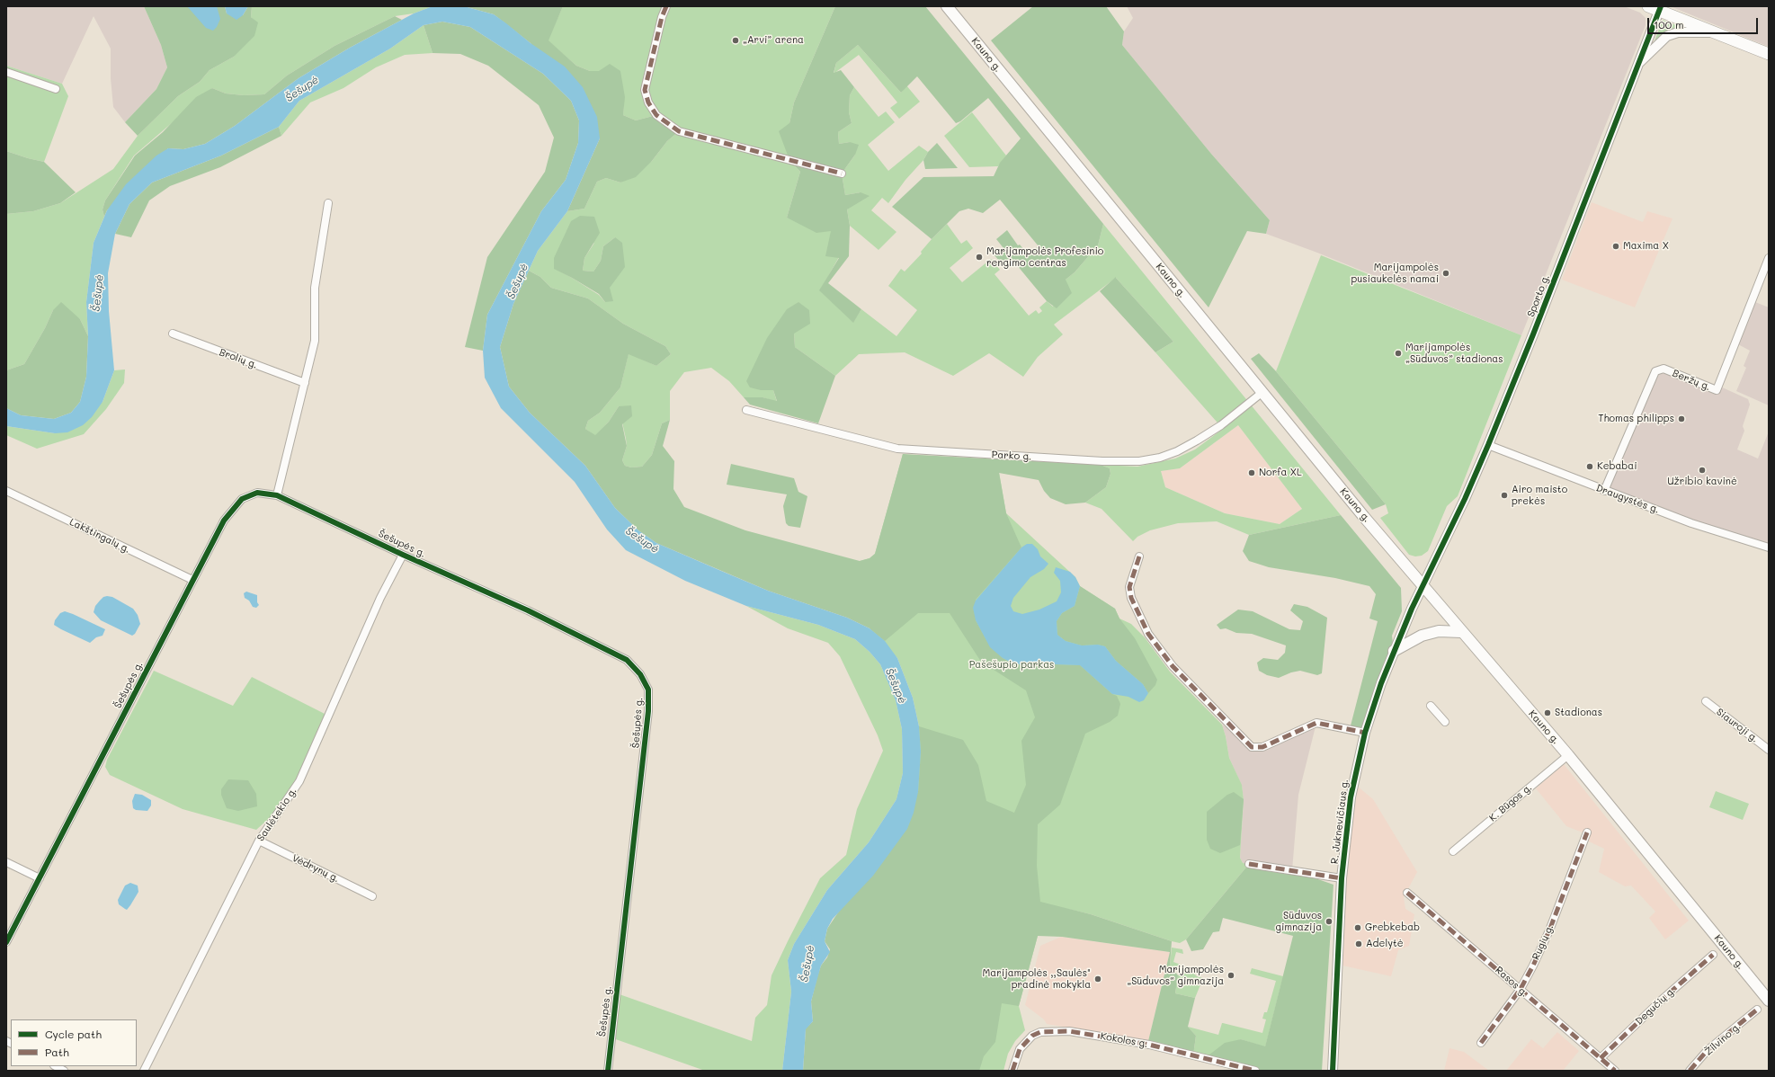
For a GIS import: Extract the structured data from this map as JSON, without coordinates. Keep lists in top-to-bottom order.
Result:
{
  "streets": {
    "main road": ["Kauno g."],
    "street": [
      "Sporto g.",
      "Brolių g.",
      "Beržų g.",
      "Parko g.",
      "Draugystės g.",
      "Lakštingalų g.",
      "Šešupės g.",
      "Siauroji g.",
      "K. Būgos g.",
      "Saulėtekio g.",
      "R. Juknevičiaus g.",
      "Vėdrynų g.",
      "Rugių g.",
      "Rasos g.",
      "Degučių g.",
      "Žilvino g.",
      "Kokolos g."
    ]
  },
  "crossings": [
    ["Kauno g.", "Sporto g."],
    ["Kauno g.", "Parko g."],
    ["Kauno g.", "K. Būgos g."],
    ["Kauno g.", "R. Juknevičiaus g."],
    ["Sporto g.", "Draugystės g."],
    ["Sporto g.", "R. Juknevičiaus g."],
    ["Beržų g.", "Draugystės g."],
    ["Lakštingalų g.", "Šešupės g."],
    ["Šešupės g.", "Saulėtekio g."],
    ["Saulėtekio g.", "Vėdrynų g."],
    ["Rugių g.", "Rasos g."],
    ["Rasos g.", "Degučių g."]
  ],
  "water": ["Šešupė"],
  "parks": ["Pašešupio parkas"],
  "places": [
    "„Arvi“ arena",
    "Maxima X",
    "Marijampolės Profesinio rengimo centras",
    "Marijampolės pusiaukelės namai",
    "Marijampolės „Sūduvos“ stadionas",
    "Thomas philipps",
    "Kebabai",
    "Užribio kavinė",
    "Norfa XL",
    "Airo maisto prekės",
    "Stadionas",
    "Sūduvos gimnazija",
    "Grebkebab",
    "Adelytė",
    "Marijampolės „Sūduvos“ gimnazija",
    "Marijampolės ,,Saulės\" pradinė mokykla"
  ],
  "legend": ["Cycle path", "Path"],
  "scale_bar": "100 m"
}
